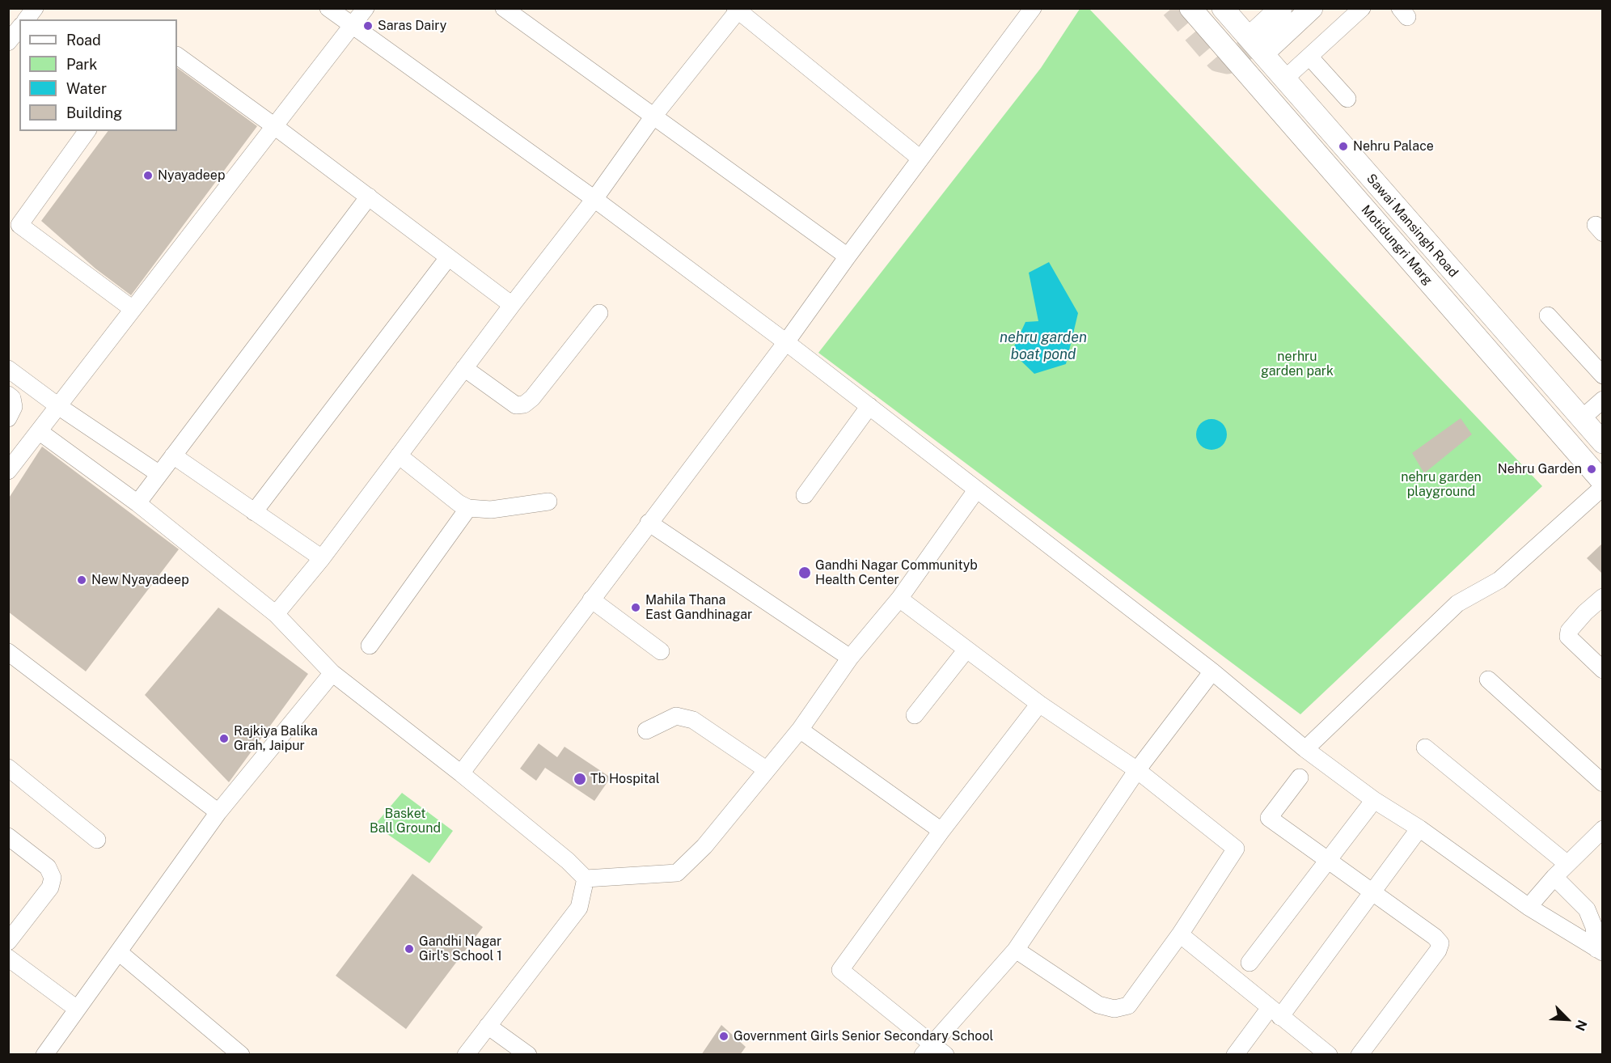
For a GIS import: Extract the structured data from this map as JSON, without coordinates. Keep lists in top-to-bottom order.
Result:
{
  "streets": {
    "main road": ["Sawai Mansingh Road", "Motidungri Marg"]
  },
  "water": ["nehru garden boat pond"],
  "parks": ["nerhru garden park", "nehru garden playground", "Basket Ball Ground"],
  "places": [
    "Saras Dairy",
    "Nehru Palace",
    "Nyayadeep",
    "Nehru Garden",
    "Gandhi Nagar Communityb Health Center",
    "New Nyayadeep",
    "Mahila Thana East Gandhinagar",
    "Rajkiya Balika Grah, Jaipur",
    "Tb Hospital",
    "Gandhi Nagar Girl's School 1",
    "Government Girls Senior Secondary School"
  ],
  "legend": [
    "Road",
    "Park",
    "Water",
    "Building"
  ],
  "north": "bottom right"
}
